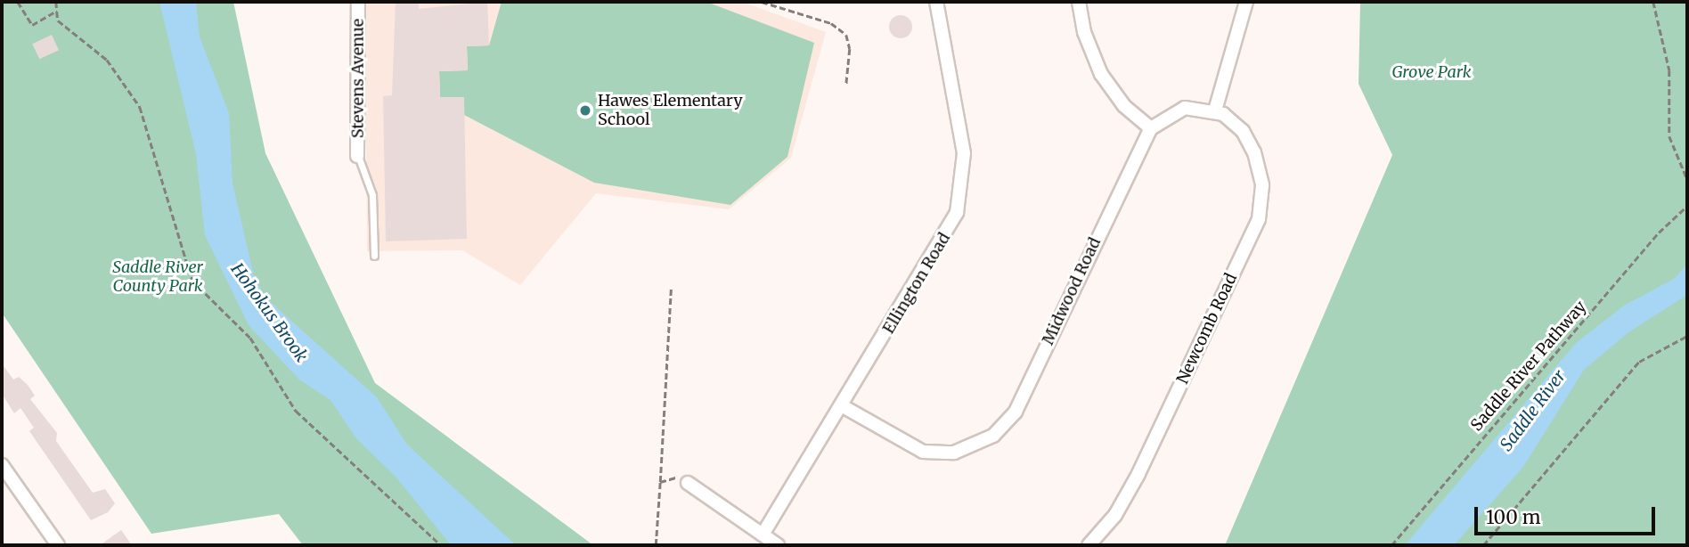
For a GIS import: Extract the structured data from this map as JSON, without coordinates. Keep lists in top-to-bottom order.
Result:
{
  "streets": {
    "street": [
      "Stevens Avenue",
      "Ellington Road",
      "Midwood Road",
      "Newcomb Road"
    ],
    "path": ["Saddle River Pathway"]
  },
  "crossings": [
    ["Ellington Road", "Midwood Road"]
  ],
  "water": ["Hohokus Brook", "Saddle River"],
  "parks": ["Grove Park", "Saddle River County Park"],
  "places": ["Hawes Elementary School"],
  "scale_bar": "100 m"
}
